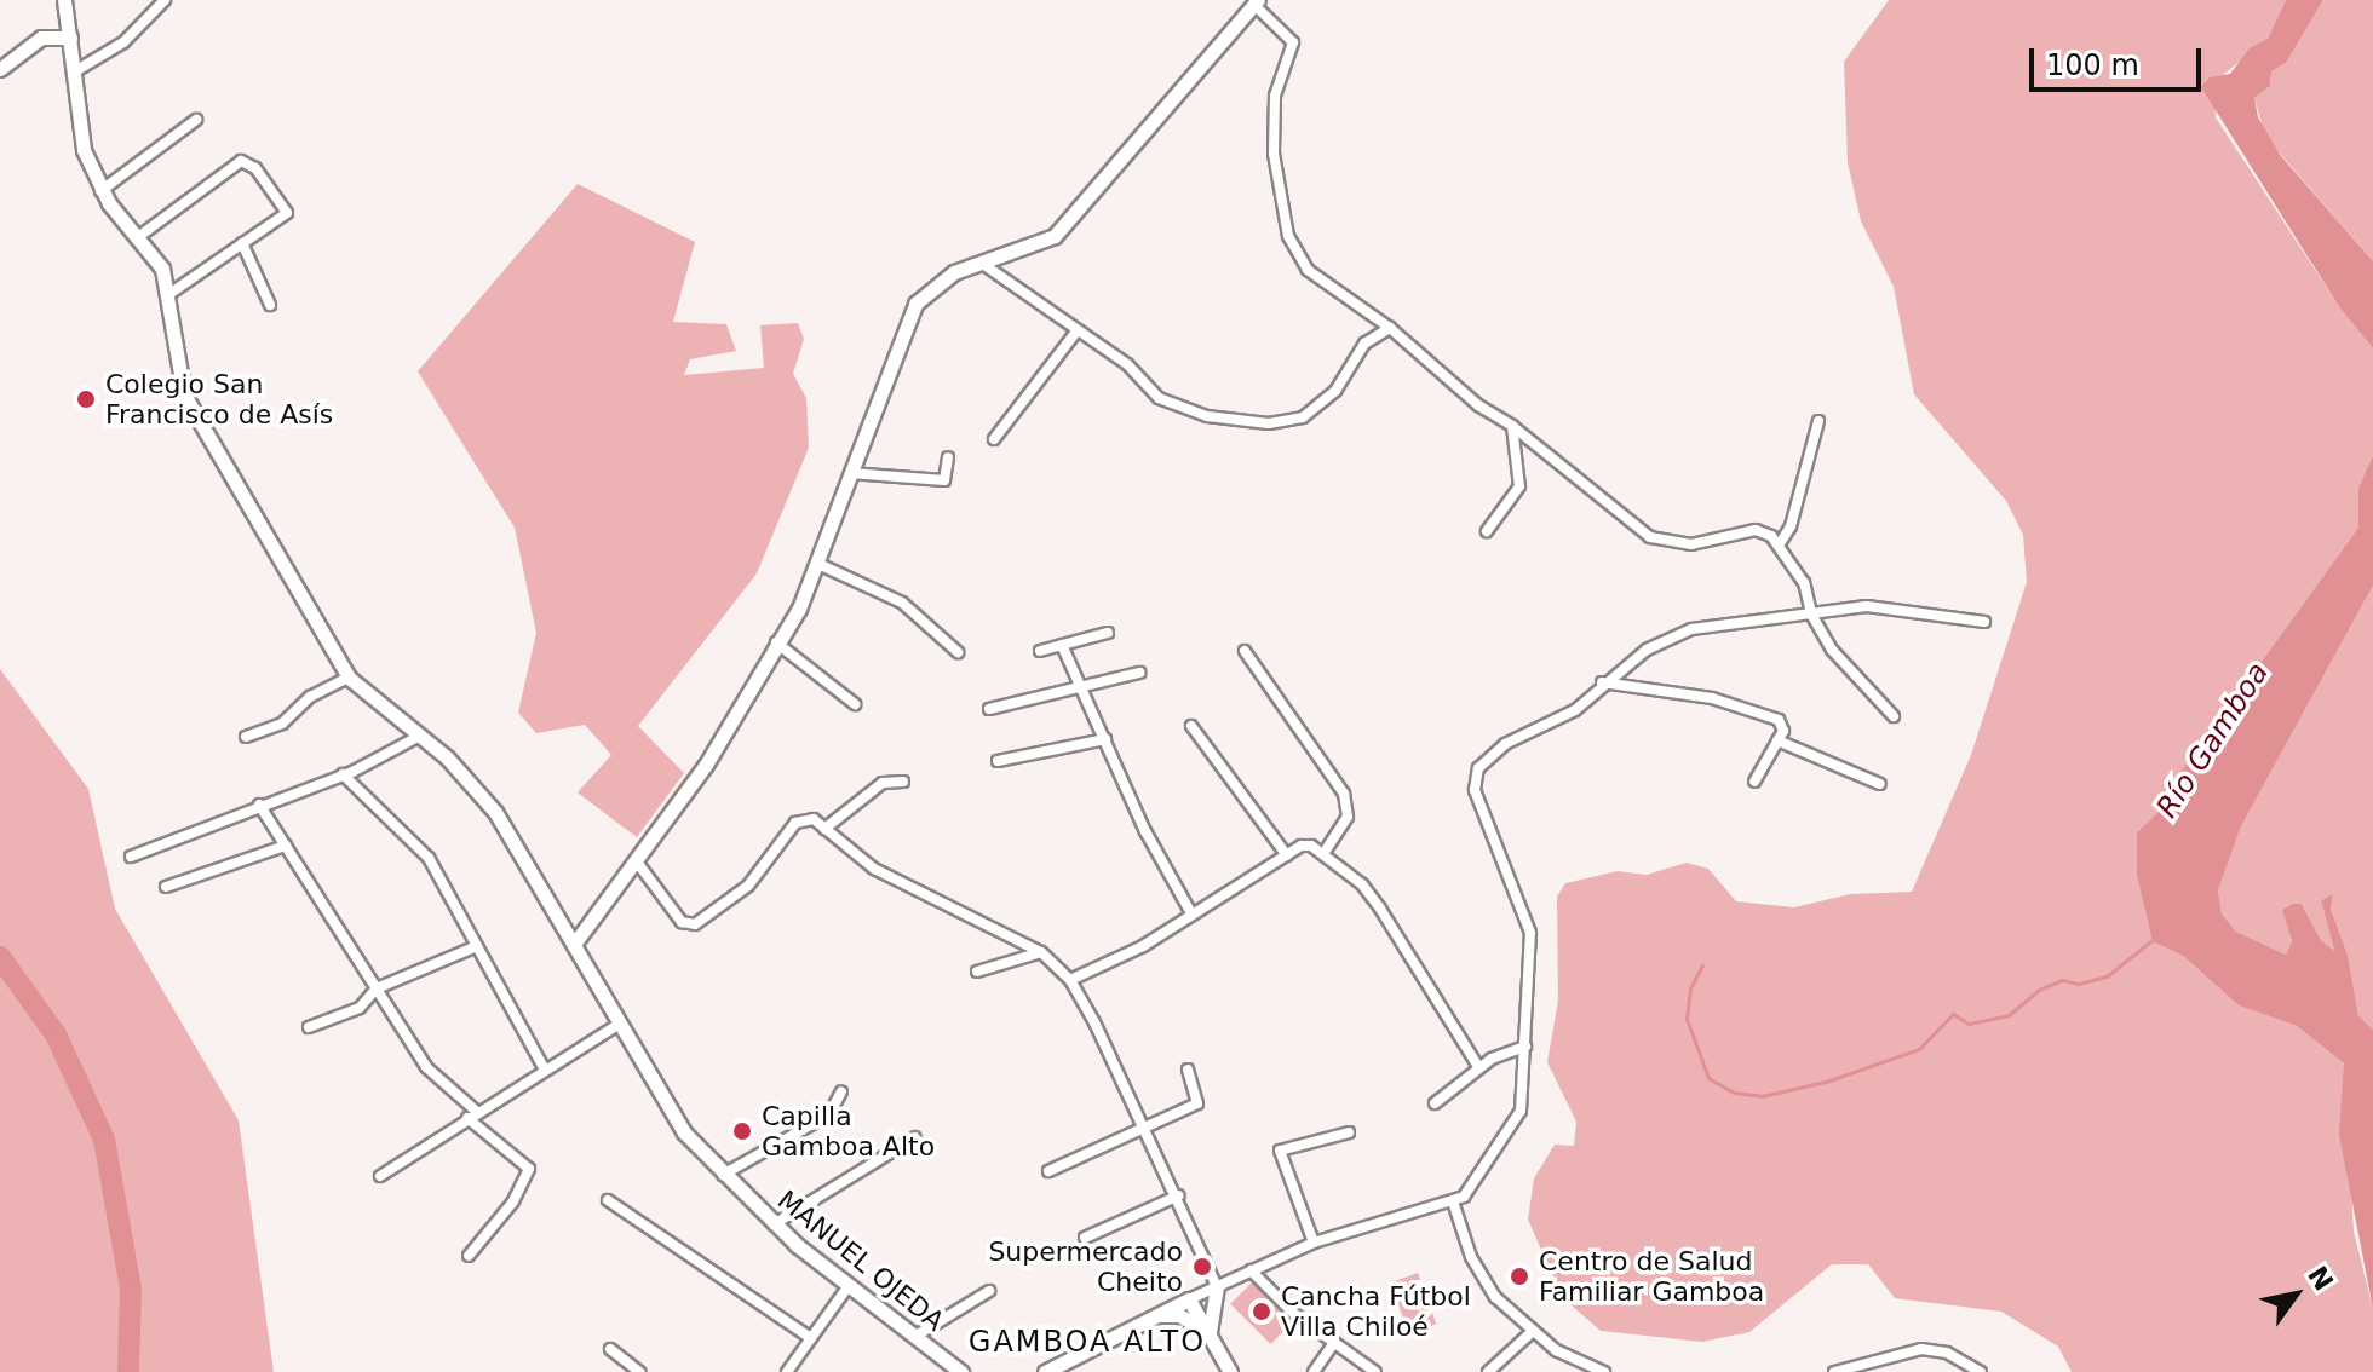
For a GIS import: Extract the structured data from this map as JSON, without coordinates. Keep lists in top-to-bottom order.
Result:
{
  "streets": {
    "street": ["MANUEL OJEDA"]
  },
  "districts": ["GAMBOA ALTO"],
  "water": ["Río Gamboa"],
  "places": [
    "Colegio San Francisco de Asís",
    "Capilla Gamboa Alto",
    "Supermercado Cheito",
    "Centro de Salud Familiar Gamboa",
    "Cancha Fútbol Villa Chiloé"
  ],
  "scale_bar": "100 m",
  "north": "top right"
}
